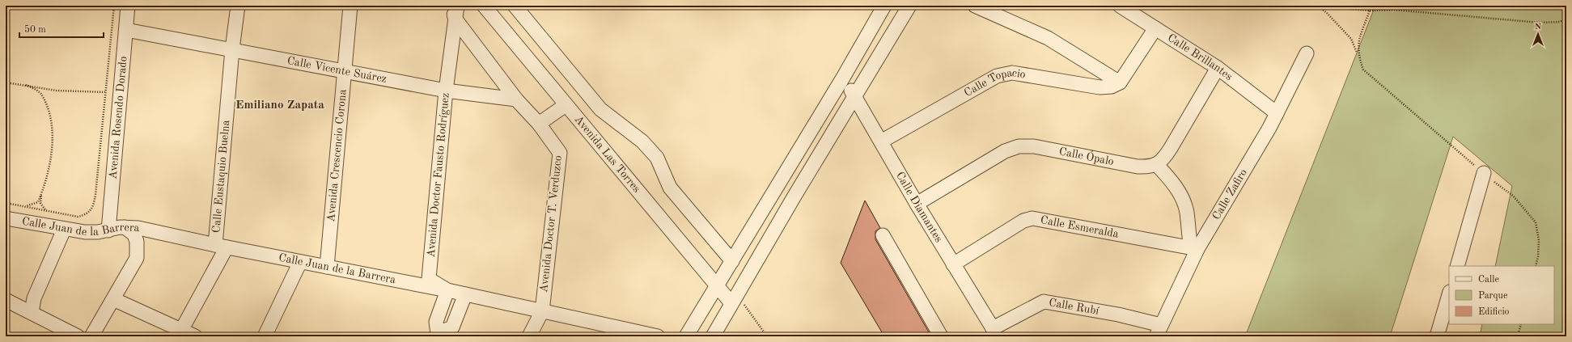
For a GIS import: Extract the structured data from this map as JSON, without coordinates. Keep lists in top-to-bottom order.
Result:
{
  "streets": {
    "street": [
      "Calle Brillantes",
      "Calle Vicente Suárez",
      "Calle Topacio",
      "Avenida Rosendo Dorado",
      "Avenida Crescencio Corona",
      "Avenida Las Torres",
      "Calle Ópalo",
      "Avenida Doctor Fausto Rodríguez",
      "Calle Eustaquio Buelna",
      "Calle Zafiro",
      "Calle Diamantes",
      "Avenida Doctor T. Verduzco",
      "Calle Juan de la Barrera",
      "Calle Esmeralda",
      "Calle Rubí"
    ]
  },
  "crossings": [
    ["Calle Brillantes", "Calle Zafiro"],
    ["Calle Vicente Suárez", "Avenida Rosendo Dorado"],
    ["Calle Vicente Suárez", "Avenida Crescencio Corona"],
    ["Calle Vicente Suárez", "Avenida Doctor Fausto Rodríguez"],
    ["Calle Vicente Suárez", "Calle Eustaquio Buelna"],
    ["Calle Topacio", "Calle Diamantes"],
    ["Avenida Rosendo Dorado", "Calle Juan de la Barrera"],
    ["Avenida Crescencio Corona", "Calle Juan de la Barrera"],
    ["Calle Ópalo", "Calle Diamantes"],
    ["Avenida Doctor Fausto Rodríguez", "Calle Juan de la Barrera"],
    ["Calle Eustaquio Buelna", "Calle Juan de la Barrera"],
    ["Calle Zafiro", "Calle Esmeralda"],
    ["Calle Zafiro", "Calle Rubí"],
    ["Calle Diamantes", "Calle Esmeralda"],
    ["Calle Diamantes", "Calle Rubí"],
    ["Avenida Doctor T. Verduzco", "Calle Juan de la Barrera"]
  ],
  "districts": ["Emiliano Zapata"],
  "legend": ["Calle", "Parque", "Edificio"],
  "scale_bar": "50 m",
  "north": "top"
}
